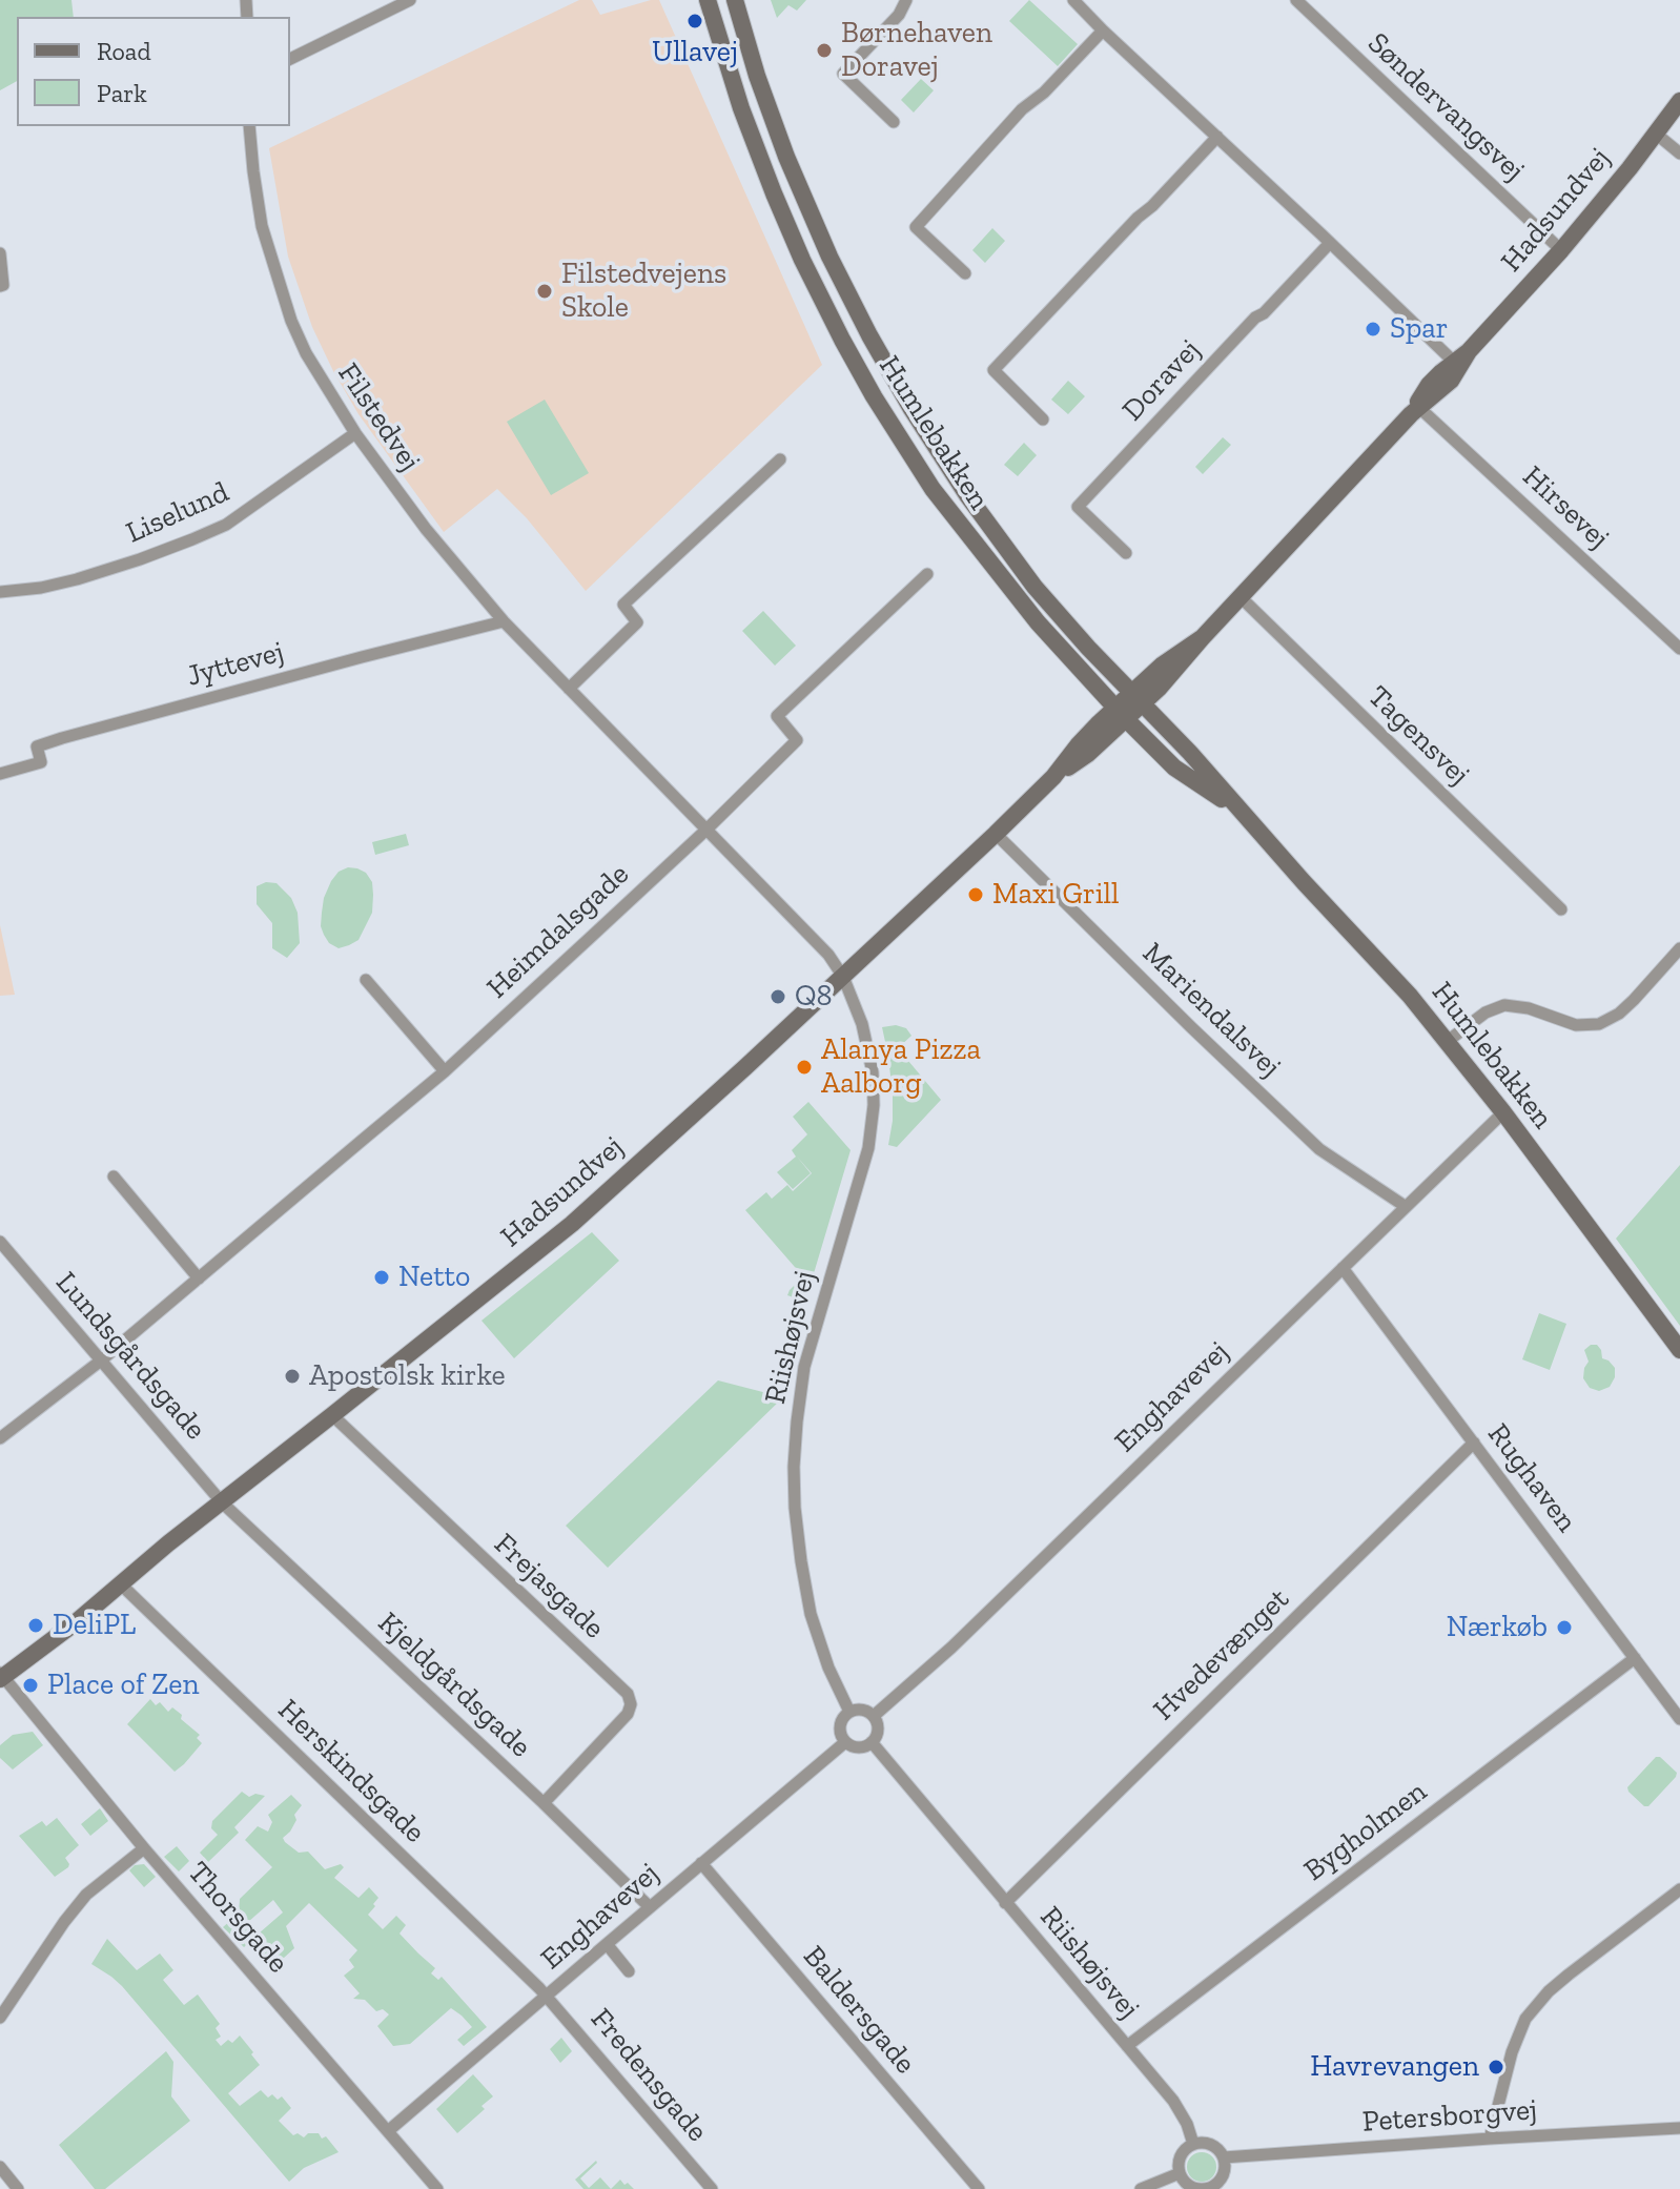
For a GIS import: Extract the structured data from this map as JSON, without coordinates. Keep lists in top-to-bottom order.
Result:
{
  "streets": {
    "street": [
      "Søndervangsvej",
      "Hadsundvej",
      "Doravej",
      "Filstedvej",
      "Humlebakken",
      "Hirsevej",
      "Liselund",
      "Jyttevej",
      "Tagensvej",
      "Heimdalsgade",
      "Mariendalsvej",
      "Riishøjsvej",
      "Lundsgårdsgade",
      "Enghavevej",
      "Rughaven",
      "Frejasgade",
      "Hvedevænget",
      "Kjeldgårdsgade",
      "Herskindsgade",
      "Bygholmen",
      "Thorsgade",
      "Baldersgade",
      "Fredensgade",
      "Petersborgvej"
    ]
  },
  "crossings": [
    ["Søndervangsvej", "Hadsundvej"],
    ["Hadsundvej", "Filstedvej"],
    ["Hadsundvej", "Humlebakken"],
    ["Hadsundvej", "Hirsevej"],
    ["Hadsundvej", "Tagensvej"],
    ["Hadsundvej", "Mariendalsvej"],
    ["Hadsundvej", "Riishøjsvej"],
    ["Hadsundvej", "Lundsgårdsgade"],
    ["Hadsundvej", "Frejasgade"],
    ["Hadsundvej", "Kjeldgårdsgade"],
    ["Hadsundvej", "Herskindsgade"],
    ["Hadsundvej", "Thorsgade"],
    ["Filstedvej", "Liselund"],
    ["Filstedvej", "Jyttevej"],
    ["Filstedvej", "Heimdalsgade"],
    ["Filstedvej", "Riishøjsvej"],
    ["Humlebakken", "Enghavevej"],
    ["Heimdalsgade", "Lundsgårdsgade"],
    ["Mariendalsvej", "Enghavevej"],
    ["Riishøjsvej", "Enghavevej"],
    ["Riishøjsvej", "Hvedevænget"],
    ["Riishøjsvej", "Bygholmen"],
    ["Riishøjsvej", "Petersborgvej"],
    ["Lundsgårdsgade", "Kjeldgårdsgade"],
    ["Enghavevej", "Rughaven"],
    ["Enghavevej", "Kjeldgårdsgade"],
    ["Enghavevej", "Herskindsgade"],
    ["Enghavevej", "Thorsgade"],
    ["Enghavevej", "Baldersgade"],
    ["Enghavevej", "Fredensgade"],
    ["Rughaven", "Hvedevænget"],
    ["Rughaven", "Bygholmen"],
    ["Frejasgade", "Kjeldgårdsgade"],
    ["Herskindsgade", "Fredensgade"]
  ],
  "places": [
    "Ullavej",
    "Børnehaven Doravej",
    "Filstedvejens Skole",
    "Spar",
    "Maxi Grill",
    "Q8",
    "Alanya Pizza Aalborg",
    "Netto",
    "Apostolsk kirke",
    "DeliPL",
    "Nærkøb",
    "Place of Zen",
    "Havrevangen"
  ],
  "legend": ["Road", "Park"]
}
